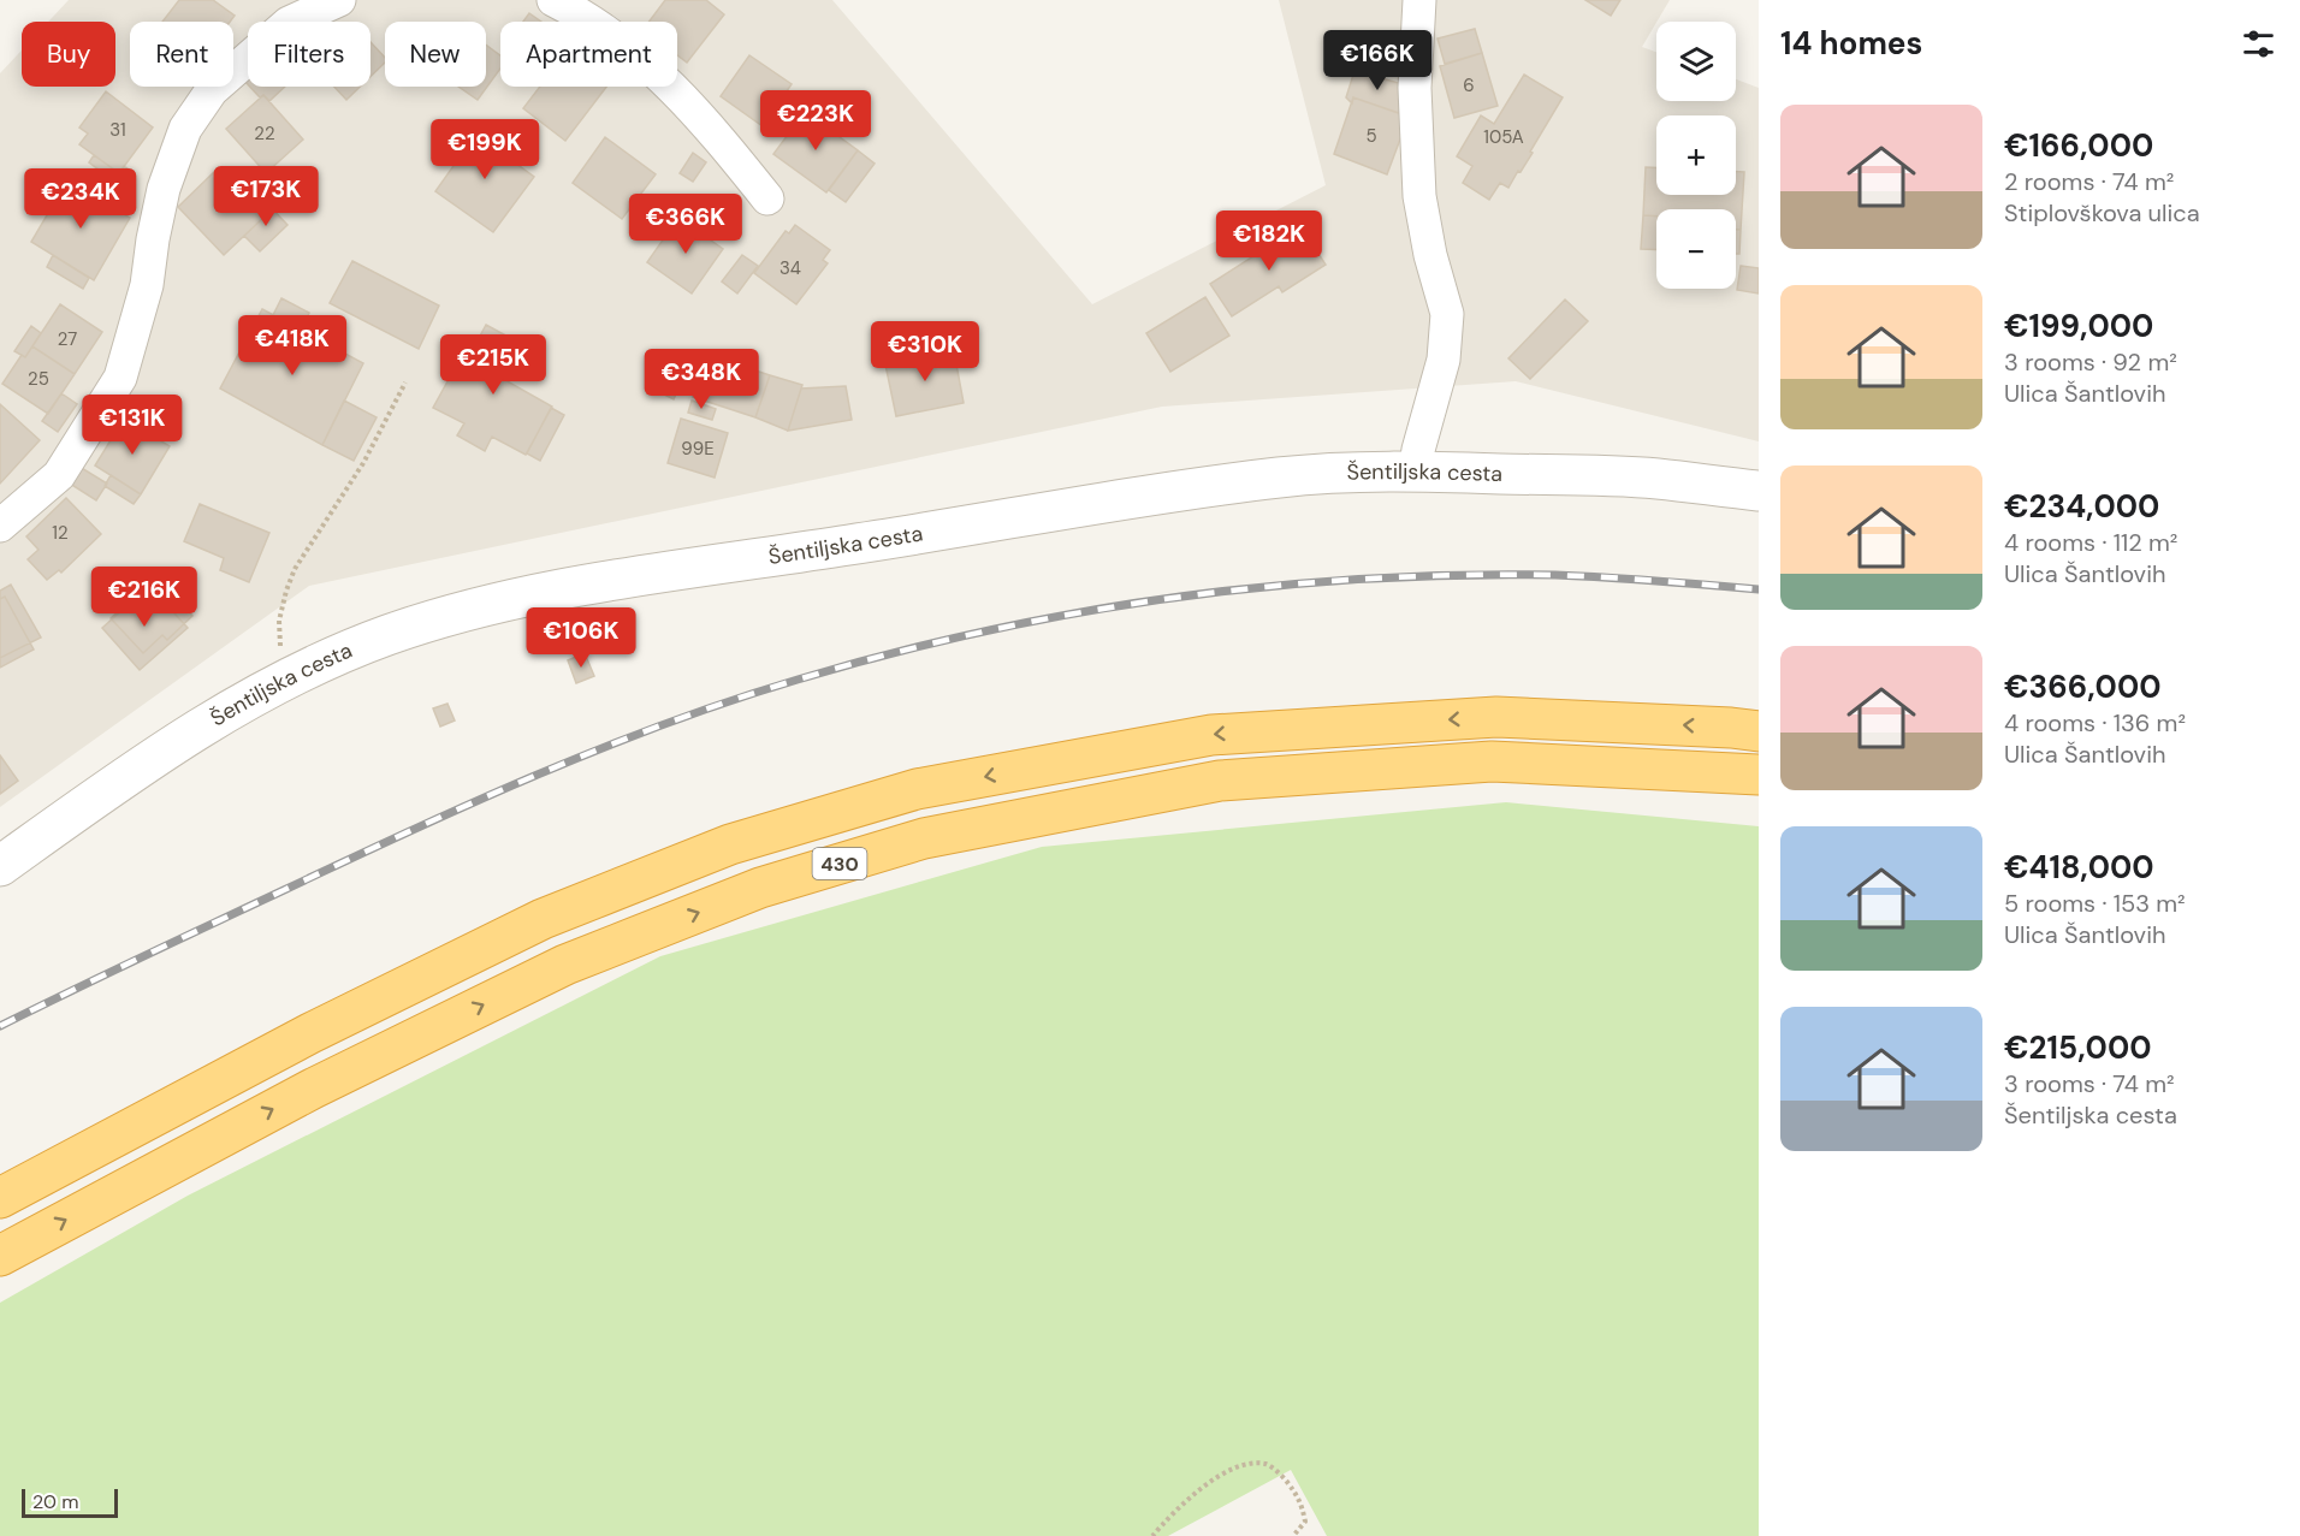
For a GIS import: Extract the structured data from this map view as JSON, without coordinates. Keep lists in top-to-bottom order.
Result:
{
  "streets": {
    "highway": ["430"],
    "street": ["Šentiljska cesta"]
  },
  "house_numbers": [
    "6",
    "31",
    "22",
    "5",
    "105A",
    "34",
    "27",
    "25",
    "99E",
    "12"
  ],
  "scale_bar": "20 m",
  "page": {
    "heading": "14 homes",
    "map_buttons": ["+", "−"],
    "chip": [
      "Buy",
      "Rent",
      "Filters",
      "New",
      "Apartment"
    ],
    "price": [
      "€166K",
      "€223K",
      "€199K",
      "€173K",
      "€234K",
      "€366K",
      "€182K",
      "€418K",
      "€310K",
      "€215K",
      "€348K",
      "€131K",
      "€216K",
      "€106K"
    ],
    "list": [
      {
        "name": "€166,000",
        "note": "2 rooms · 74 m² · Stiplovškova ulica"
      },
      {
        "name": "€199,000",
        "note": "3 rooms · 92 m² · Ulica Šantlovih"
      },
      {
        "name": "€234,000",
        "note": "4 rooms · 112 m² · Ulica Šantlovih"
      },
      {
        "name": "€366,000",
        "note": "4 rooms · 136 m² · Ulica Šantlovih"
      },
      {
        "name": "€418,000",
        "note": "5 rooms · 153 m² · Ulica Šantlovih"
      },
      {
        "name": "€215,000",
        "note": "3 rooms · 74 m² · Šentiljska cesta"
      }
    ],
    "scale": "20 m"
  }
}
